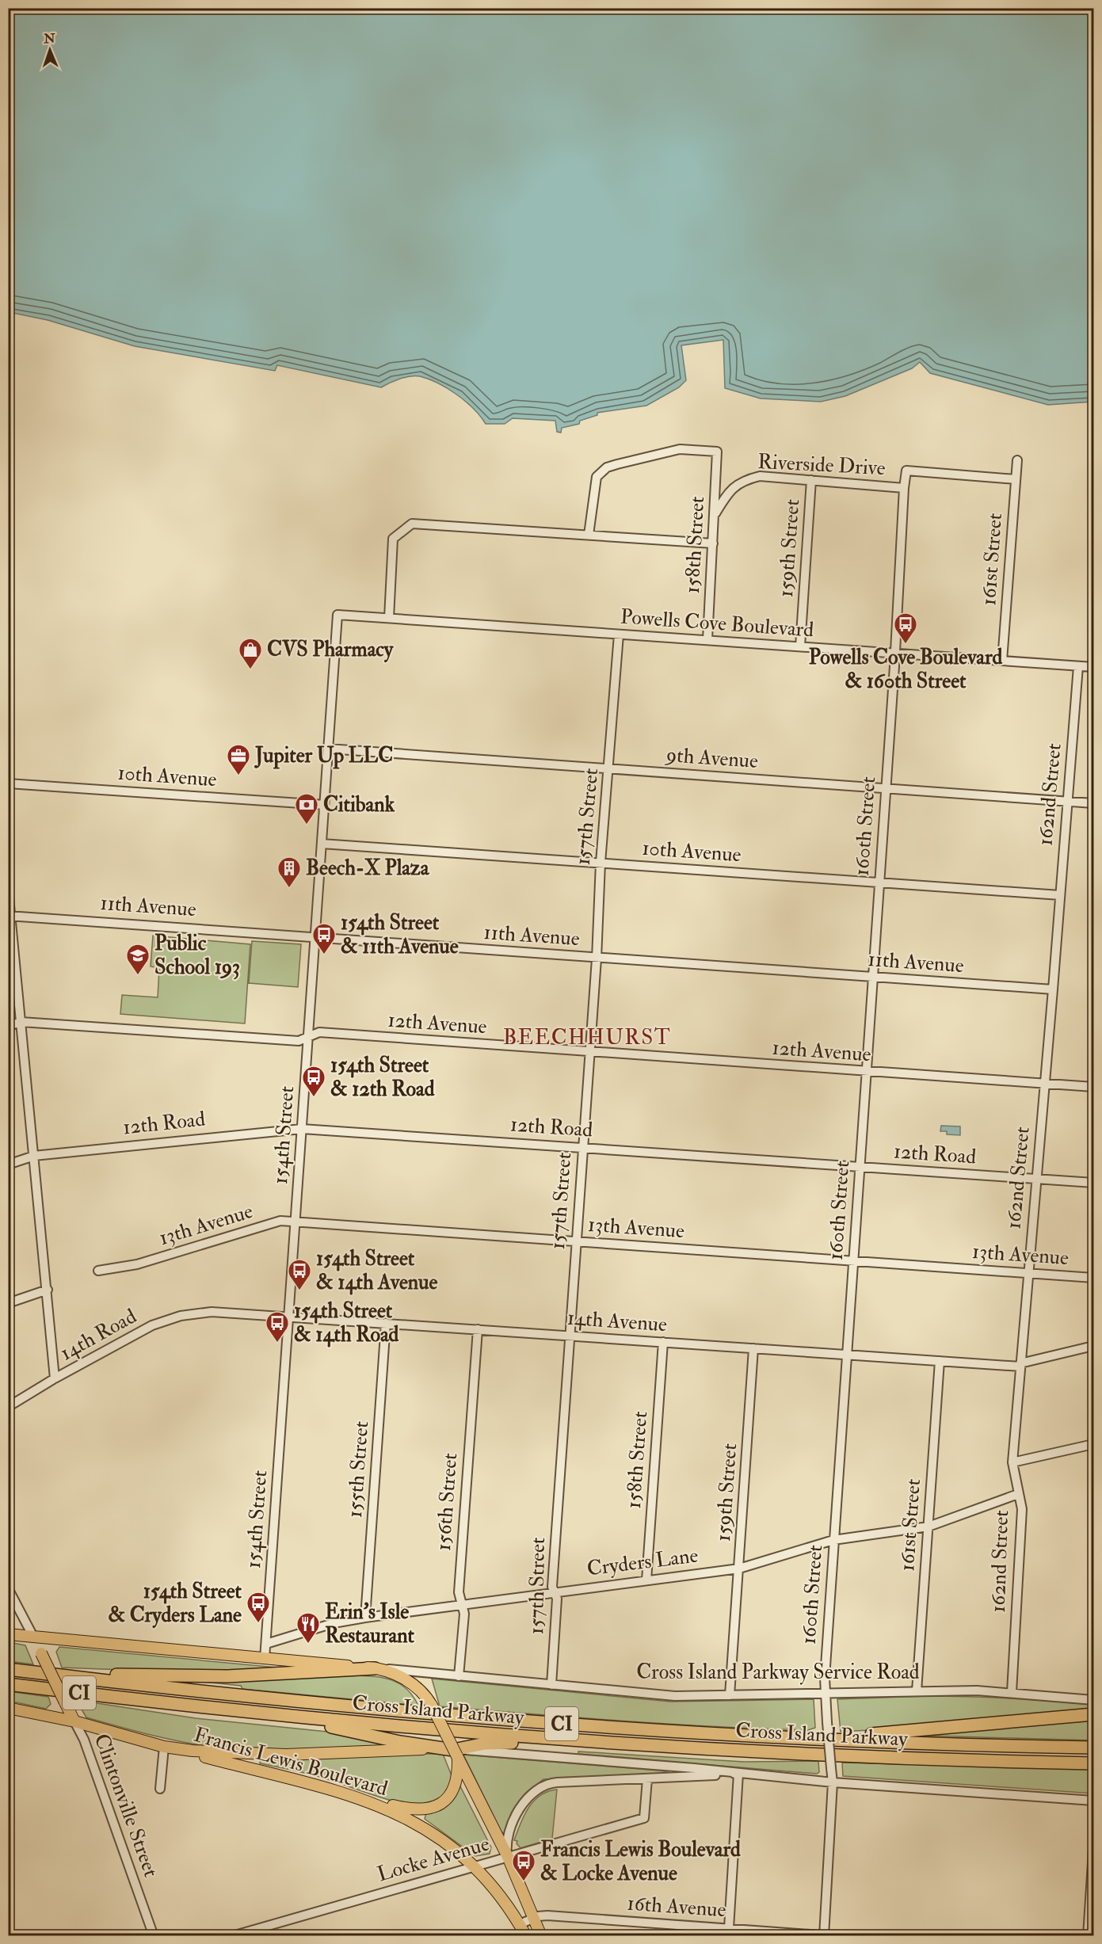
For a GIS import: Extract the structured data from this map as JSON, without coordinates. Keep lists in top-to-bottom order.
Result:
{
  "streets": {
    "highway": ["CI", "Cross Island Parkway"],
    "main road": ["Cross Island Parkway Service Road", "Francis Lewis Boulevard", "Clintonville Street"],
    "street": [
      "Riverside Drive",
      "158th Street",
      "159th Street",
      "161st Street",
      "Powells Cove Boulevard",
      "9th Avenue",
      "10th Avenue",
      "162nd Street",
      "157th Street",
      "160th Street",
      "11th Avenue",
      "12th Avenue",
      "12th Road",
      "154th Street",
      "13th Avenue",
      "14th Avenue",
      "14th Road",
      "155th Street",
      "156th Street",
      "Cryders Lane",
      "Locke Avenue",
      "16th Avenue"
    ]
  },
  "crossings": [
    ["Riverside Drive", "158th Street"],
    ["Riverside Drive", "159th Street"],
    ["Riverside Drive", "161st Street"],
    ["Riverside Drive", "160th Street"],
    ["158th Street", "Powells Cove Boulevard"],
    ["158th Street", "14th Avenue"],
    ["158th Street", "Cryders Lane"],
    ["159th Street", "Powells Cove Boulevard"],
    ["159th Street", "14th Avenue"],
    ["159th Street", "Cryders Lane"],
    ["159th Street", "Cross Island Parkway Service Road"],
    ["161st Street", "Powells Cove Boulevard"],
    ["161st Street", "14th Avenue"],
    ["161st Street", "Cryders Lane"],
    ["161st Street", "Cross Island Parkway Service Road"],
    ["Powells Cove Boulevard", "162nd Street"],
    ["Powells Cove Boulevard", "157th Street"],
    ["Powells Cove Boulevard", "160th Street"],
    ["Powells Cove Boulevard", "154th Street"],
    ["9th Avenue", "162nd Street"],
    ["9th Avenue", "157th Street"],
    ["9th Avenue", "160th Street"],
    ["9th Avenue", "154th Street"],
    ["10th Avenue", "162nd Street"],
    ["10th Avenue", "157th Street"],
    ["10th Avenue", "160th Street"],
    ["10th Avenue", "154th Street"],
    ["162nd Street", "11th Avenue"],
    ["162nd Street", "12th Avenue"],
    ["162nd Street", "12th Road"],
    ["162nd Street", "13th Avenue"],
    ["162nd Street", "14th Avenue"],
    ["162nd Street", "Cryders Lane"],
    ["162nd Street", "Cross Island Parkway Service Road"],
    ["157th Street", "11th Avenue"],
    ["157th Street", "12th Avenue"],
    ["157th Street", "12th Road"],
    ["157th Street", "13th Avenue"],
    ["157th Street", "14th Avenue"],
    ["157th Street", "Cryders Lane"],
    ["157th Street", "Cross Island Parkway Service Road"],
    ["160th Street", "11th Avenue"],
    ["160th Street", "12th Avenue"],
    ["160th Street", "12th Road"],
    ["160th Street", "13th Avenue"],
    ["160th Street", "14th Avenue"],
    ["160th Street", "Cryders Lane"],
    ["160th Street", "Cross Island Parkway Service Road"],
    ["160th Street", "16th Avenue"],
    ["11th Avenue", "154th Street"],
    ["12th Avenue", "154th Street"],
    ["12th Road", "154th Street"],
    ["154th Street", "13th Avenue"],
    ["154th Street", "14th Avenue"],
    ["154th Street", "Cryders Lane"],
    ["154th Street", "Cross Island Parkway Service Road"],
    ["14th Avenue", "14th Road"],
    ["14th Avenue", "155th Street"],
    ["14th Avenue", "156th Street"],
    ["155th Street", "Cryders Lane"],
    ["156th Street", "Cryders Lane"],
    ["156th Street", "Cross Island Parkway Service Road"],
    ["Cross Island Parkway Service Road", "Clintonville Street"],
    ["Francis Lewis Boulevard", "Locke Avenue"],
    ["Francis Lewis Boulevard", "16th Avenue"]
  ],
  "districts": ["BEECHHURST"],
  "places": {
    "bus stop": [
      "Powells Cove Boulevard & 160th Street",
      "154th Street & 11th Avenue",
      "154th Street & 12th Road",
      "154th Street & 14th Avenue",
      "154th Street & 14th Road",
      "154th Street & Cryders Lane",
      "Francis Lewis Boulevard & Locke Avenue"
    ],
    "shop": ["CVS Pharmacy"],
    "office": ["Jupiter Up LLC"],
    "bank": ["Citibank"],
    "building": ["Beech-X Plaza"],
    "school or university": ["Public School 193"],
    "restaurant": ["Erin’s Isle Restaurant"]
  },
  "north": "top"
}
